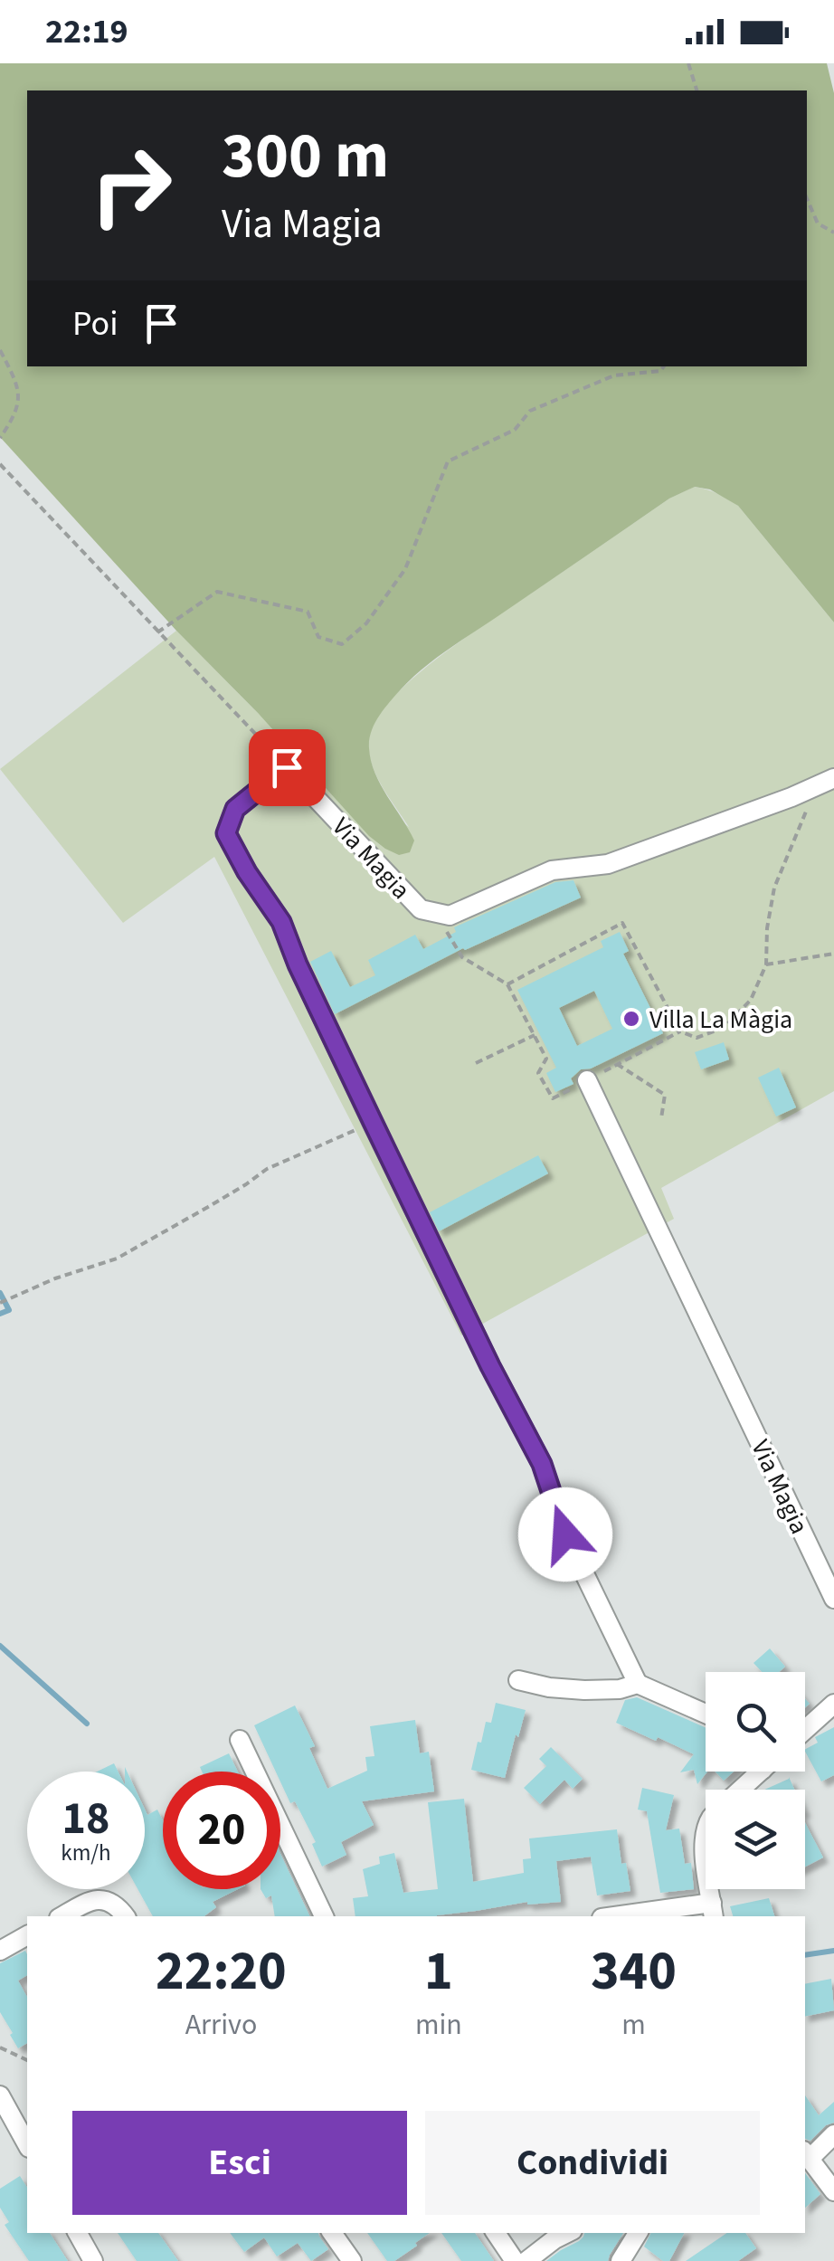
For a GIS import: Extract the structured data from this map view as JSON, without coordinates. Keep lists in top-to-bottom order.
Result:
{
  "streets": {
    "street": ["Via Magia"]
  },
  "places": ["Villa La Màgia"],
  "page": {
    "status": "22:19",
    "turn": ["300 m", "Via Magia"],
    "then": "Poi",
    "speed": "18 km/h",
    "limit": "20",
    "eta": [
      "22:20",
      "Arrivo",
      "1",
      "min",
      "340",
      "m"
    ],
    "buttons": ["Esci", "Condividi"]
  }
}
